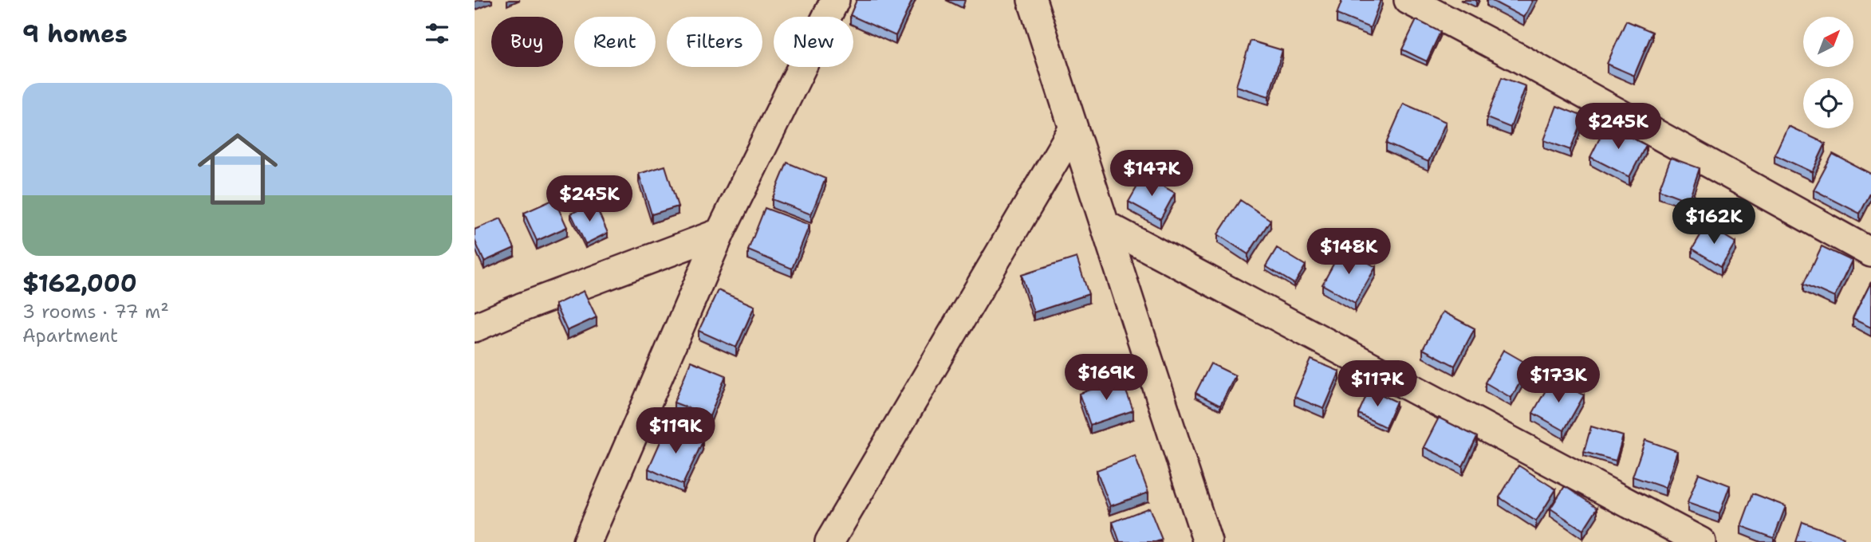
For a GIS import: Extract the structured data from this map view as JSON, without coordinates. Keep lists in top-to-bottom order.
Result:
{
  "north": "top right",
  "page": {
    "heading": "9 homes",
    "chip": [
      "Buy",
      "Rent",
      "Filters",
      "New"
    ],
    "list": [
      {
        "name": "$162,000",
        "note": "3 rooms · 77 m² · Apartment"
      }
    ],
    "price": [
      "$245K",
      "$147K",
      "$245K",
      "$162K",
      "$148K",
      "$169K",
      "$173K",
      "$117K",
      "$119K"
    ]
  }
}
